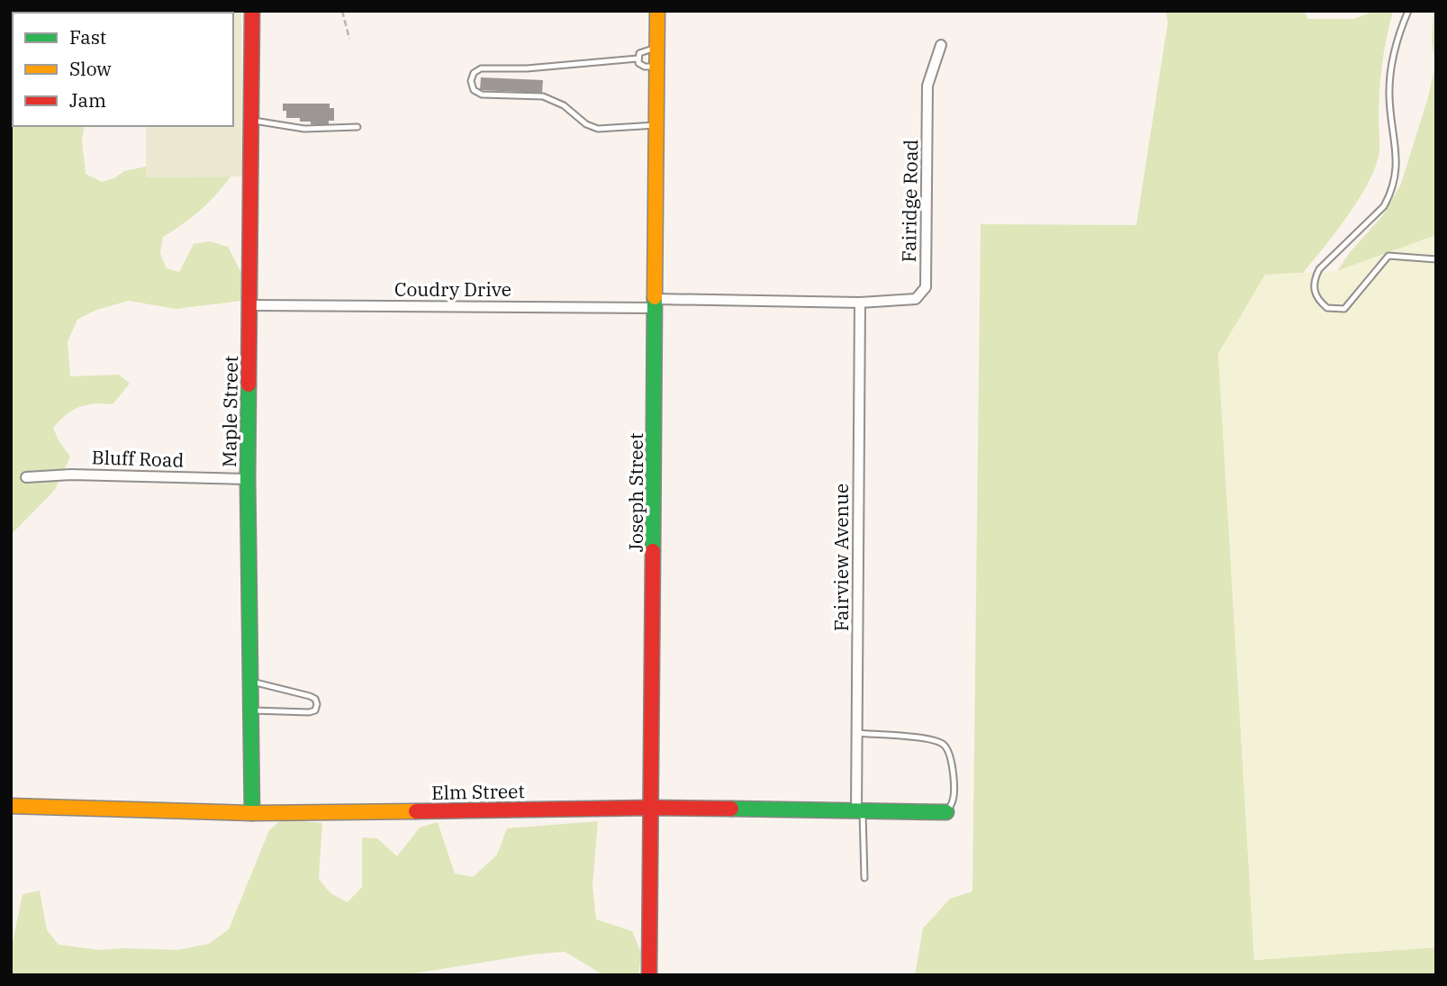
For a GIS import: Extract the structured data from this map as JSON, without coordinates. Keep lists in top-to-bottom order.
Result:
{
  "streets": {
    "street": [
      "Fairidge Road",
      "Coudry Drive",
      "Maple Street",
      "Bluff Road",
      "Joseph Street",
      "Fairview Avenue",
      "Elm Street"
    ]
  },
  "crossings": [
    ["Fairidge Road", "Coudry Drive"],
    ["Fairidge Road", "Fairview Avenue"],
    ["Coudry Drive", "Maple Street"],
    ["Coudry Drive", "Joseph Street"],
    ["Coudry Drive", "Fairview Avenue"],
    ["Maple Street", "Bluff Road"],
    ["Maple Street", "Elm Street"],
    ["Joseph Street", "Elm Street"],
    ["Fairview Avenue", "Elm Street"]
  ],
  "legend": ["Fast", "Slow", "Jam"]
}
